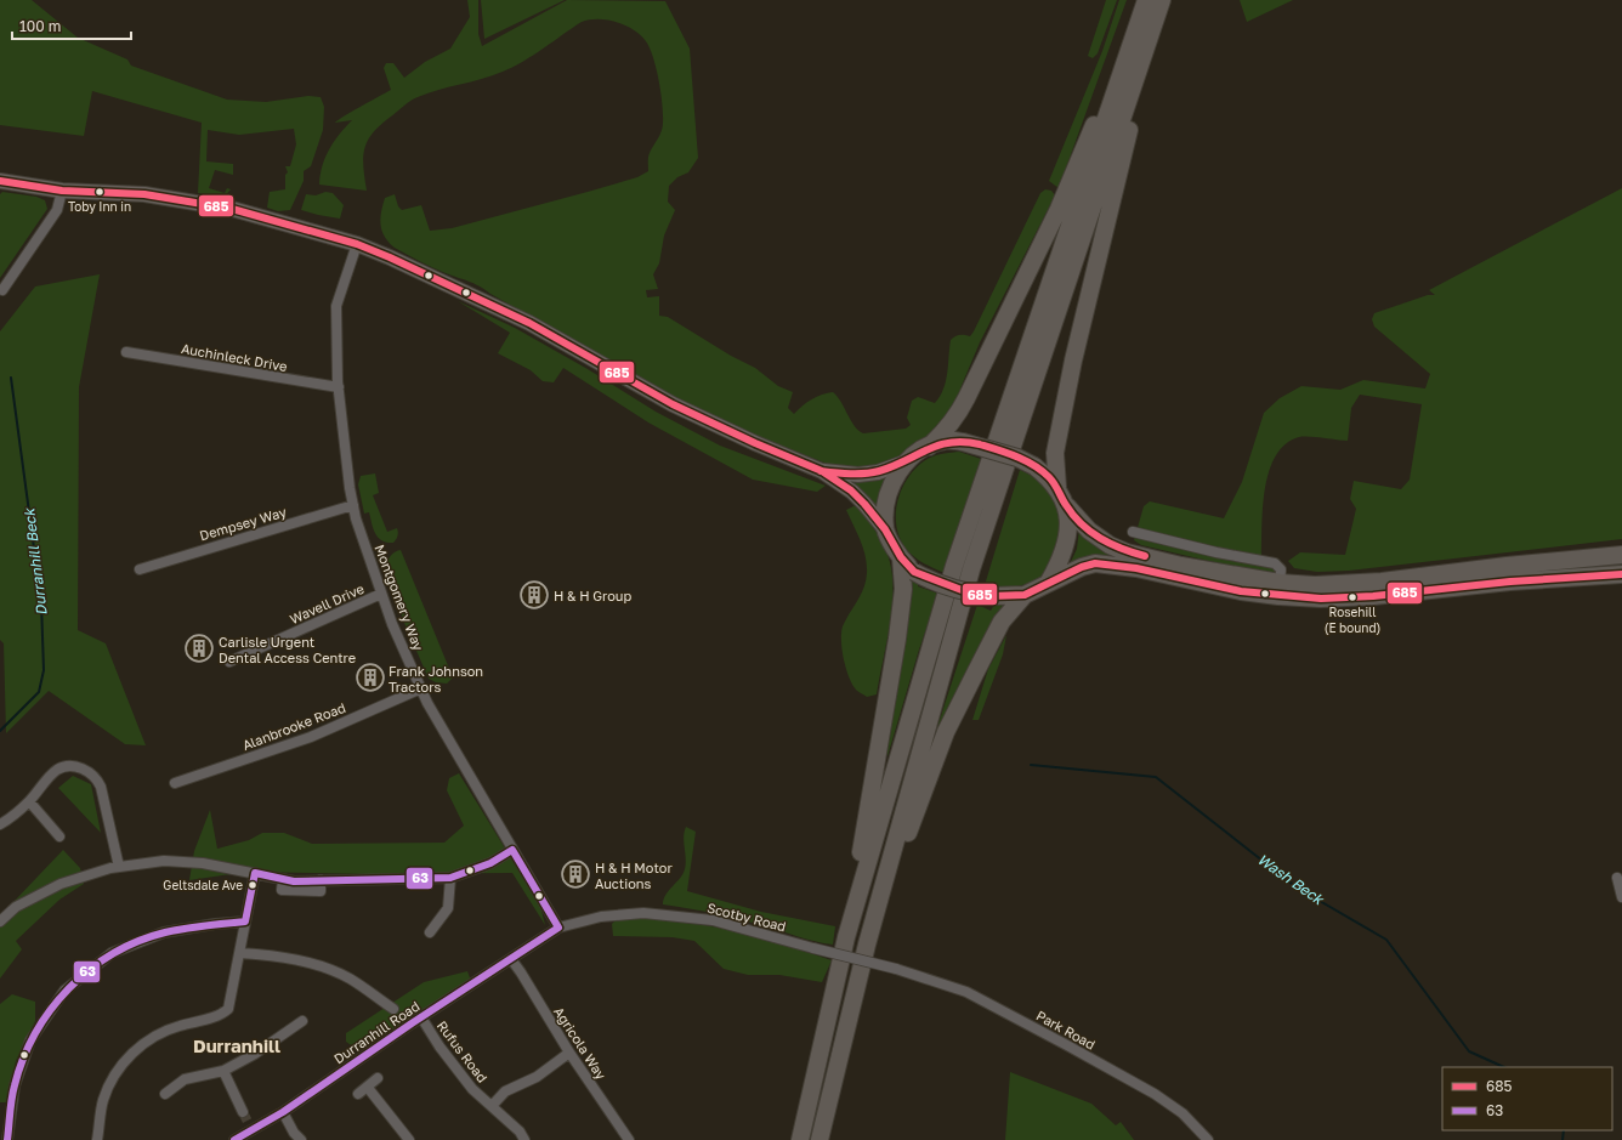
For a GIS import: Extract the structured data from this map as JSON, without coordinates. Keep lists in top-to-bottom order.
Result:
{
  "streets": {
    "street": [
      "Auchinleck Drive",
      "Dempsey Way",
      "Montgomery Way",
      "Wavell Drive",
      "Alanbrooke Road",
      "Scotby Road",
      "Park Road",
      "Durranhill Road",
      "Agricola Way",
      "Rufus Road"
    ]
  },
  "crossings": [
    ["Auchinleck Drive", "Montgomery Way"],
    ["Dempsey Way", "Montgomery Way"],
    ["Montgomery Way", "Wavell Drive"],
    ["Montgomery Way", "Alanbrooke Road"],
    ["Montgomery Way", "Scotby Road"],
    ["Montgomery Way", "Durranhill Road"],
    ["Scotby Road", "Park Road"],
    ["Scotby Road", "Durranhill Road"],
    ["Durranhill Road", "Agricola Way"],
    ["Durranhill Road", "Rufus Road"]
  ],
  "districts": ["Durranhill"],
  "water": ["Durranhill Beck", "Wash Beck"],
  "places": {
    "other": ["Toby Inn in", "Rosehill (E bound)", "Geltsdale Ave"],
    "building": [
      "H & H Group",
      "Carlisle Urgent Dental Access Centre",
      "Frank Johnson Tractors",
      "H & H Motor Auctions"
    ]
  },
  "lines": ["transit line 685", "transit line 63"],
  "legend": ["685", "63"],
  "scale_bar": "100 m"
}
